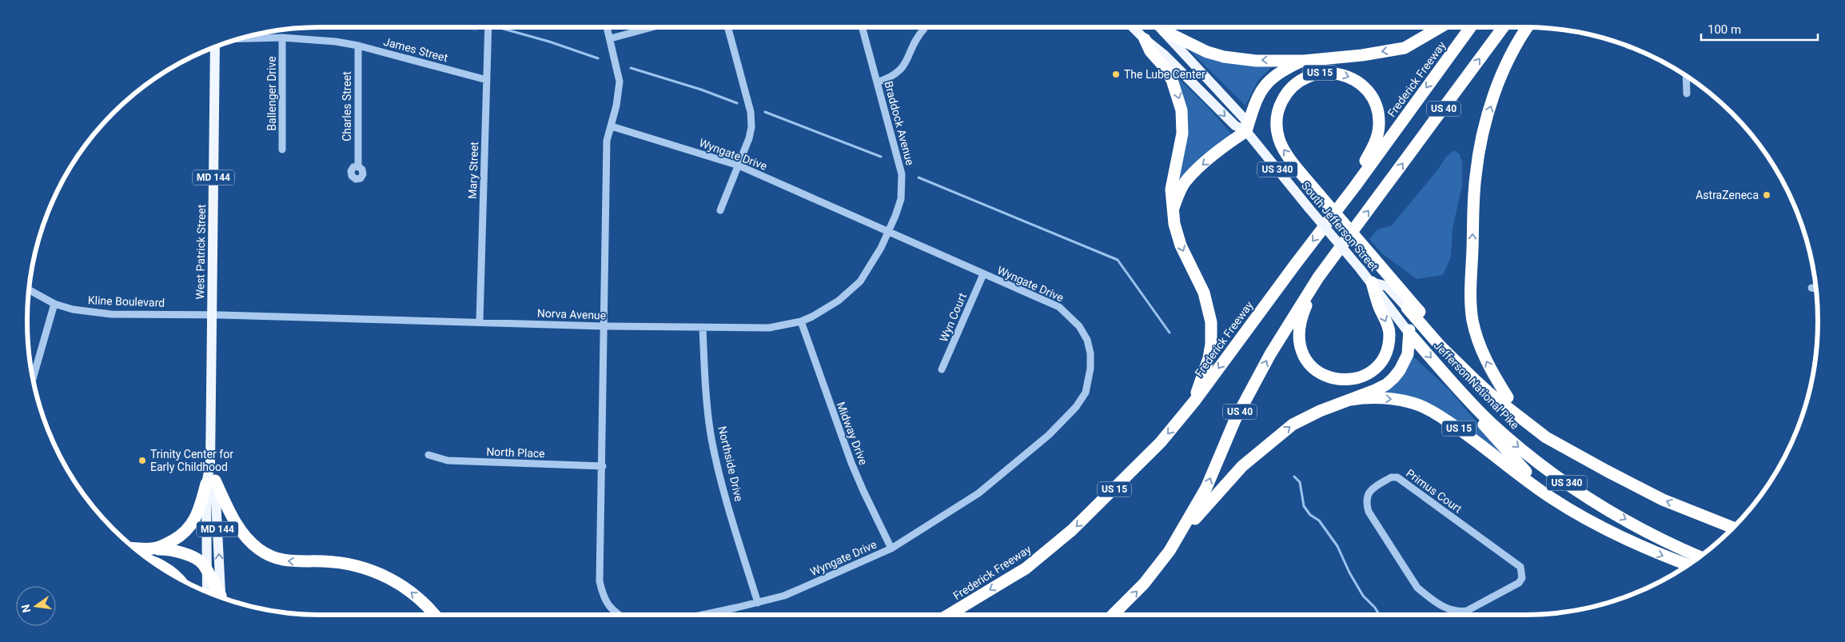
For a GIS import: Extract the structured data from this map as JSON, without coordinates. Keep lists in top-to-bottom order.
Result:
{
  "streets": {
    "highway": [
      "US 15",
      "Frederick Freeway",
      "US 40",
      "US 340",
      "Jefferson National Pike"
    ],
    "main road": ["MD 144", "South Jefferson Street", "West Patrick Street"],
    "street": [
      "James Street",
      "Ballenger Drive",
      "Charles Street",
      "Braddock Avenue",
      "Wyngate Drive",
      "Mary Street",
      "Kline Boulevard",
      "Norva Avenue",
      "Wyn Court",
      "Midway Drive",
      "North Place",
      "Northside Drive",
      "Primus Court"
    ]
  },
  "crossings": [
    ["James Street", "Ballenger Drive"],
    ["James Street", "Charles Street"],
    ["James Street", "Mary Street"],
    ["US 15", "Frederick Freeway"],
    ["US 15", "US 40"],
    ["US 15", "Jefferson National Pike"],
    ["Braddock Avenue", "Wyngate Drive"],
    ["Braddock Avenue", "Norva Avenue"],
    ["Wyngate Drive", "Norva Avenue"],
    ["Wyngate Drive", "Wyn Court"],
    ["Wyngate Drive", "Midway Drive"],
    ["Wyngate Drive", "Northside Drive"],
    ["Mary Street", "Norva Avenue"],
    ["South Jefferson Street", "Jefferson National Pike"],
    ["West Patrick Street", "Kline Boulevard"],
    ["West Patrick Street", "Norva Avenue"],
    ["Kline Boulevard", "Norva Avenue"],
    ["Norva Avenue", "Midway Drive"],
    ["Norva Avenue", "Northside Drive"]
  ],
  "places": ["The Lube Center", "AstraZeneca", "Trinity Center for Early Childhood"],
  "scale_bar": "100 m",
  "north": "left"
}
